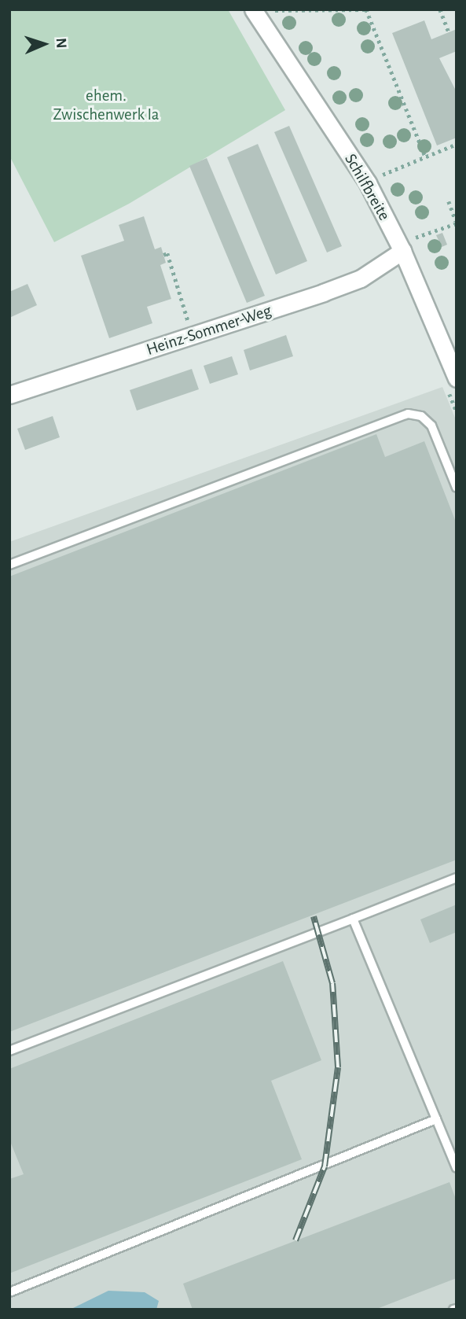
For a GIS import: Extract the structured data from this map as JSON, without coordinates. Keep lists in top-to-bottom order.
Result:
{
  "streets": {
    "main road": ["Schilfbreite", "Heinz-Sommer-Weg"]
  },
  "crossings": [
    ["Schilfbreite", "Heinz-Sommer-Weg"]
  ],
  "parks": ["ehem. Zwischenwerk Ia"],
  "north": "right"
}
